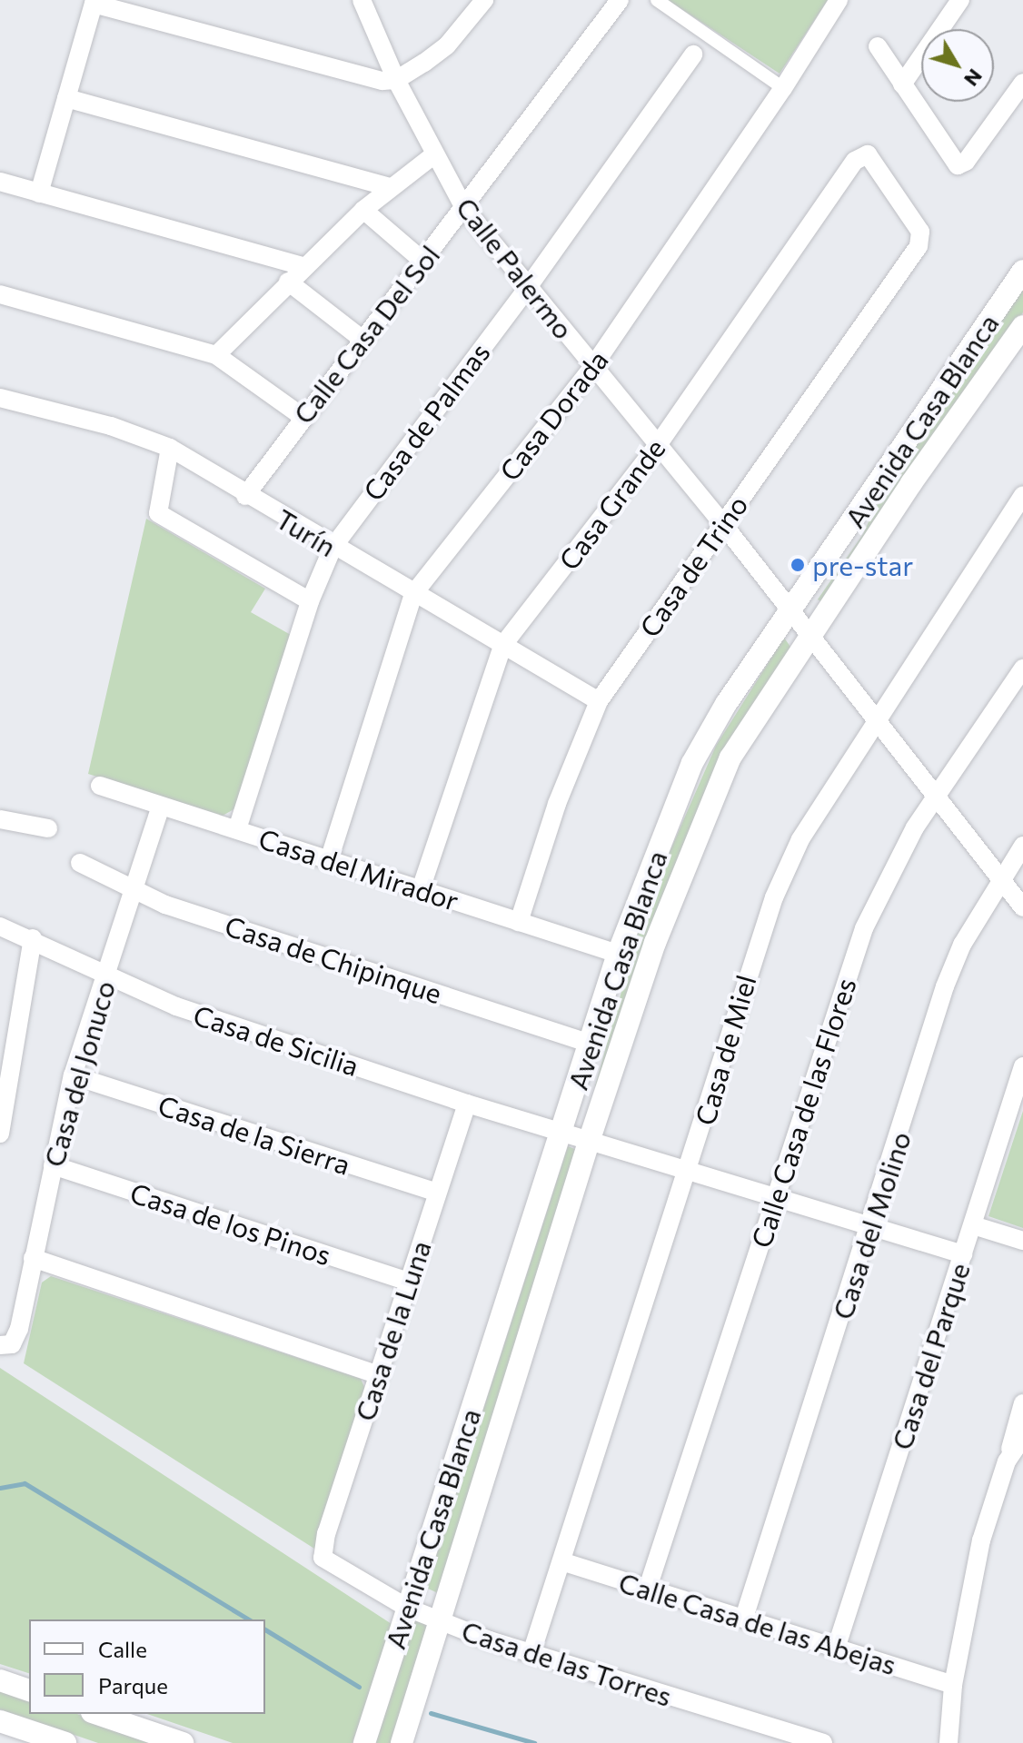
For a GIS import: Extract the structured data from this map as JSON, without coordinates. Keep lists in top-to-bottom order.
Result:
{
  "streets": {
    "street": [
      "Calle Palermo",
      "Calle Casa Del Sol",
      "Casa Dorada",
      "Avenida Casa Blanca",
      "Casa de Palmas",
      "Casa Grande",
      "Turín",
      "Casa de Trino",
      "Casa del Mirador",
      "Casa de Chipinque",
      "Casa de Sicilia",
      "Casa de Miel",
      "Casa del Jonuco",
      "Calle Casa de las Flores",
      "Casa de la Sierra",
      "Casa de los Pinos",
      "Casa del Molino",
      "Casa de la Luna",
      "Casa del Parque",
      "Calle Casa de las Abejas",
      "Casa de las Torres"
    ]
  },
  "crossings": [
    ["Calle Palermo", "Calle Casa Del Sol"],
    ["Calle Palermo", "Casa Dorada"],
    ["Calle Palermo", "Avenida Casa Blanca"],
    ["Calle Palermo", "Casa de Palmas"],
    ["Calle Palermo", "Casa Grande"],
    ["Calle Palermo", "Casa de Trino"],
    ["Calle Palermo", "Casa de Miel"],
    ["Calle Palermo", "Calle Casa de las Flores"],
    ["Calle Palermo", "Casa del Molino"],
    ["Calle Casa Del Sol", "Turín"],
    ["Casa Dorada", "Turín"],
    ["Casa Dorada", "Casa del Mirador"],
    ["Avenida Casa Blanca", "Casa del Mirador"],
    ["Avenida Casa Blanca", "Casa de Chipinque"],
    ["Avenida Casa Blanca", "Casa de Sicilia"],
    ["Avenida Casa Blanca", "Casa de las Torres"],
    ["Casa de Palmas", "Turín"],
    ["Casa de Palmas", "Casa del Mirador"],
    ["Casa Grande", "Turín"],
    ["Casa Grande", "Casa de Trino"],
    ["Casa Grande", "Casa del Mirador"],
    ["Turín", "Casa de Trino"],
    ["Casa de Trino", "Casa del Mirador"],
    ["Casa del Mirador", "Casa del Jonuco"],
    ["Casa de Chipinque", "Casa del Jonuco"],
    ["Casa de Sicilia", "Casa de Miel"],
    ["Casa de Sicilia", "Casa del Jonuco"],
    ["Casa de Sicilia", "Calle Casa de las Flores"],
    ["Casa de Sicilia", "Casa del Molino"],
    ["Casa de Sicilia", "Casa de la Luna"],
    ["Casa de Sicilia", "Casa del Parque"],
    ["Casa de Miel", "Calle Casa de las Abejas"],
    ["Casa de Miel", "Casa de las Torres"],
    ["Casa del Jonuco", "Casa de la Sierra"],
    ["Casa del Jonuco", "Casa de los Pinos"],
    ["Calle Casa de las Flores", "Calle Casa de las Abejas"],
    ["Casa de la Sierra", "Casa de la Luna"],
    ["Casa de los Pinos", "Casa de la Luna"],
    ["Casa del Molino", "Calle Casa de las Abejas"],
    ["Casa de la Luna", "Casa de las Torres"],
    ["Casa del Parque", "Calle Casa de las Abejas"]
  ],
  "places": ["pre-star"],
  "legend": ["Calle", "Parque"],
  "north": "bottom right"
}
